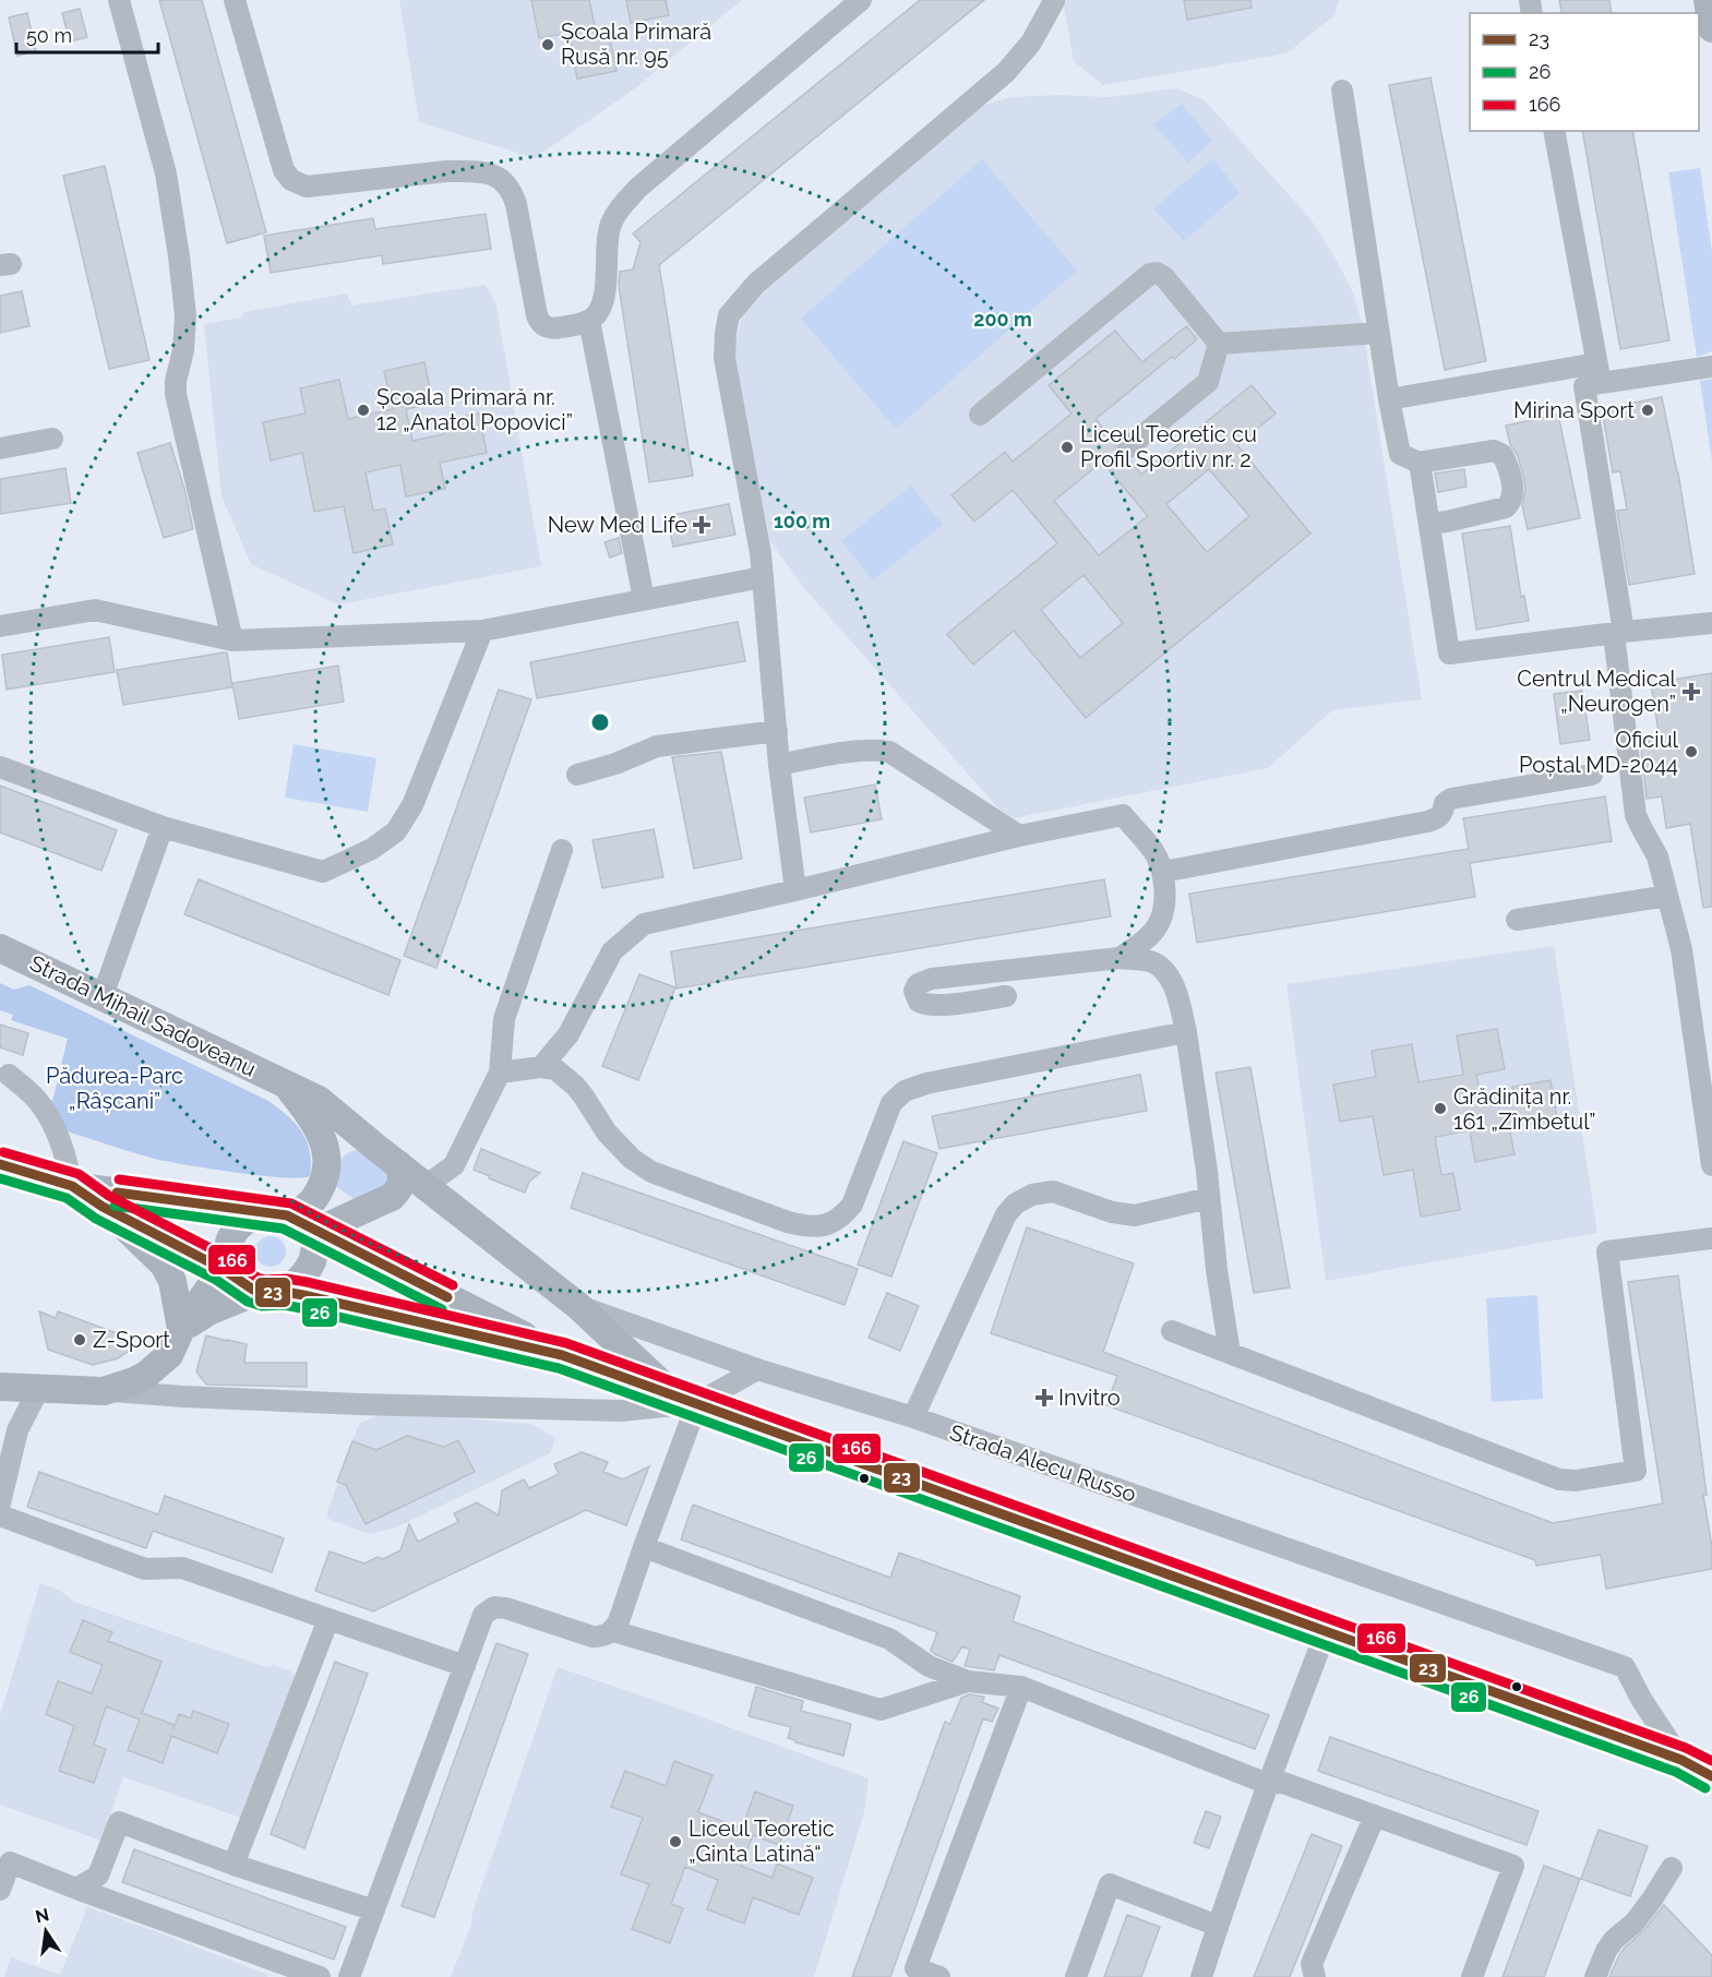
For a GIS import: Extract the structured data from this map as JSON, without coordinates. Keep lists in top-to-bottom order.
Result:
{
  "streets": {
    "main road": ["Strada Mihail Sadoveanu", "Strada Alecu Russo"]
  },
  "crossings": [
    ["Strada Mihail Sadoveanu", "Strada Alecu Russo"]
  ],
  "parks": ["Pădurea-Parc „Râșcani”"],
  "places": {
    "other": [
      "Școala Primară Rusă nr. 95",
      "Școala Primară nr. 12 „Anatol Popovici”",
      "Mirina Sport",
      "Liceul Teoretic cu Profil Sportiv nr. 2",
      "Oficiul Poștal MD-2044",
      "Grădinița nr. 161 „Zîmbetul”",
      "Z-Sport",
      "Liceul Teoretic „Ginta Latină“"
    ],
    "health": ["New Med Life", "Centrul Medical „Neurogen”", "Invitro"]
  },
  "lines": ["transit line 166", "transit line 23", "transit line 26"],
  "legend": ["23", "26", "166"],
  "scale_bar": "50 m",
  "north": "top",
  "rings": ["200 m", "100 m"]
}
